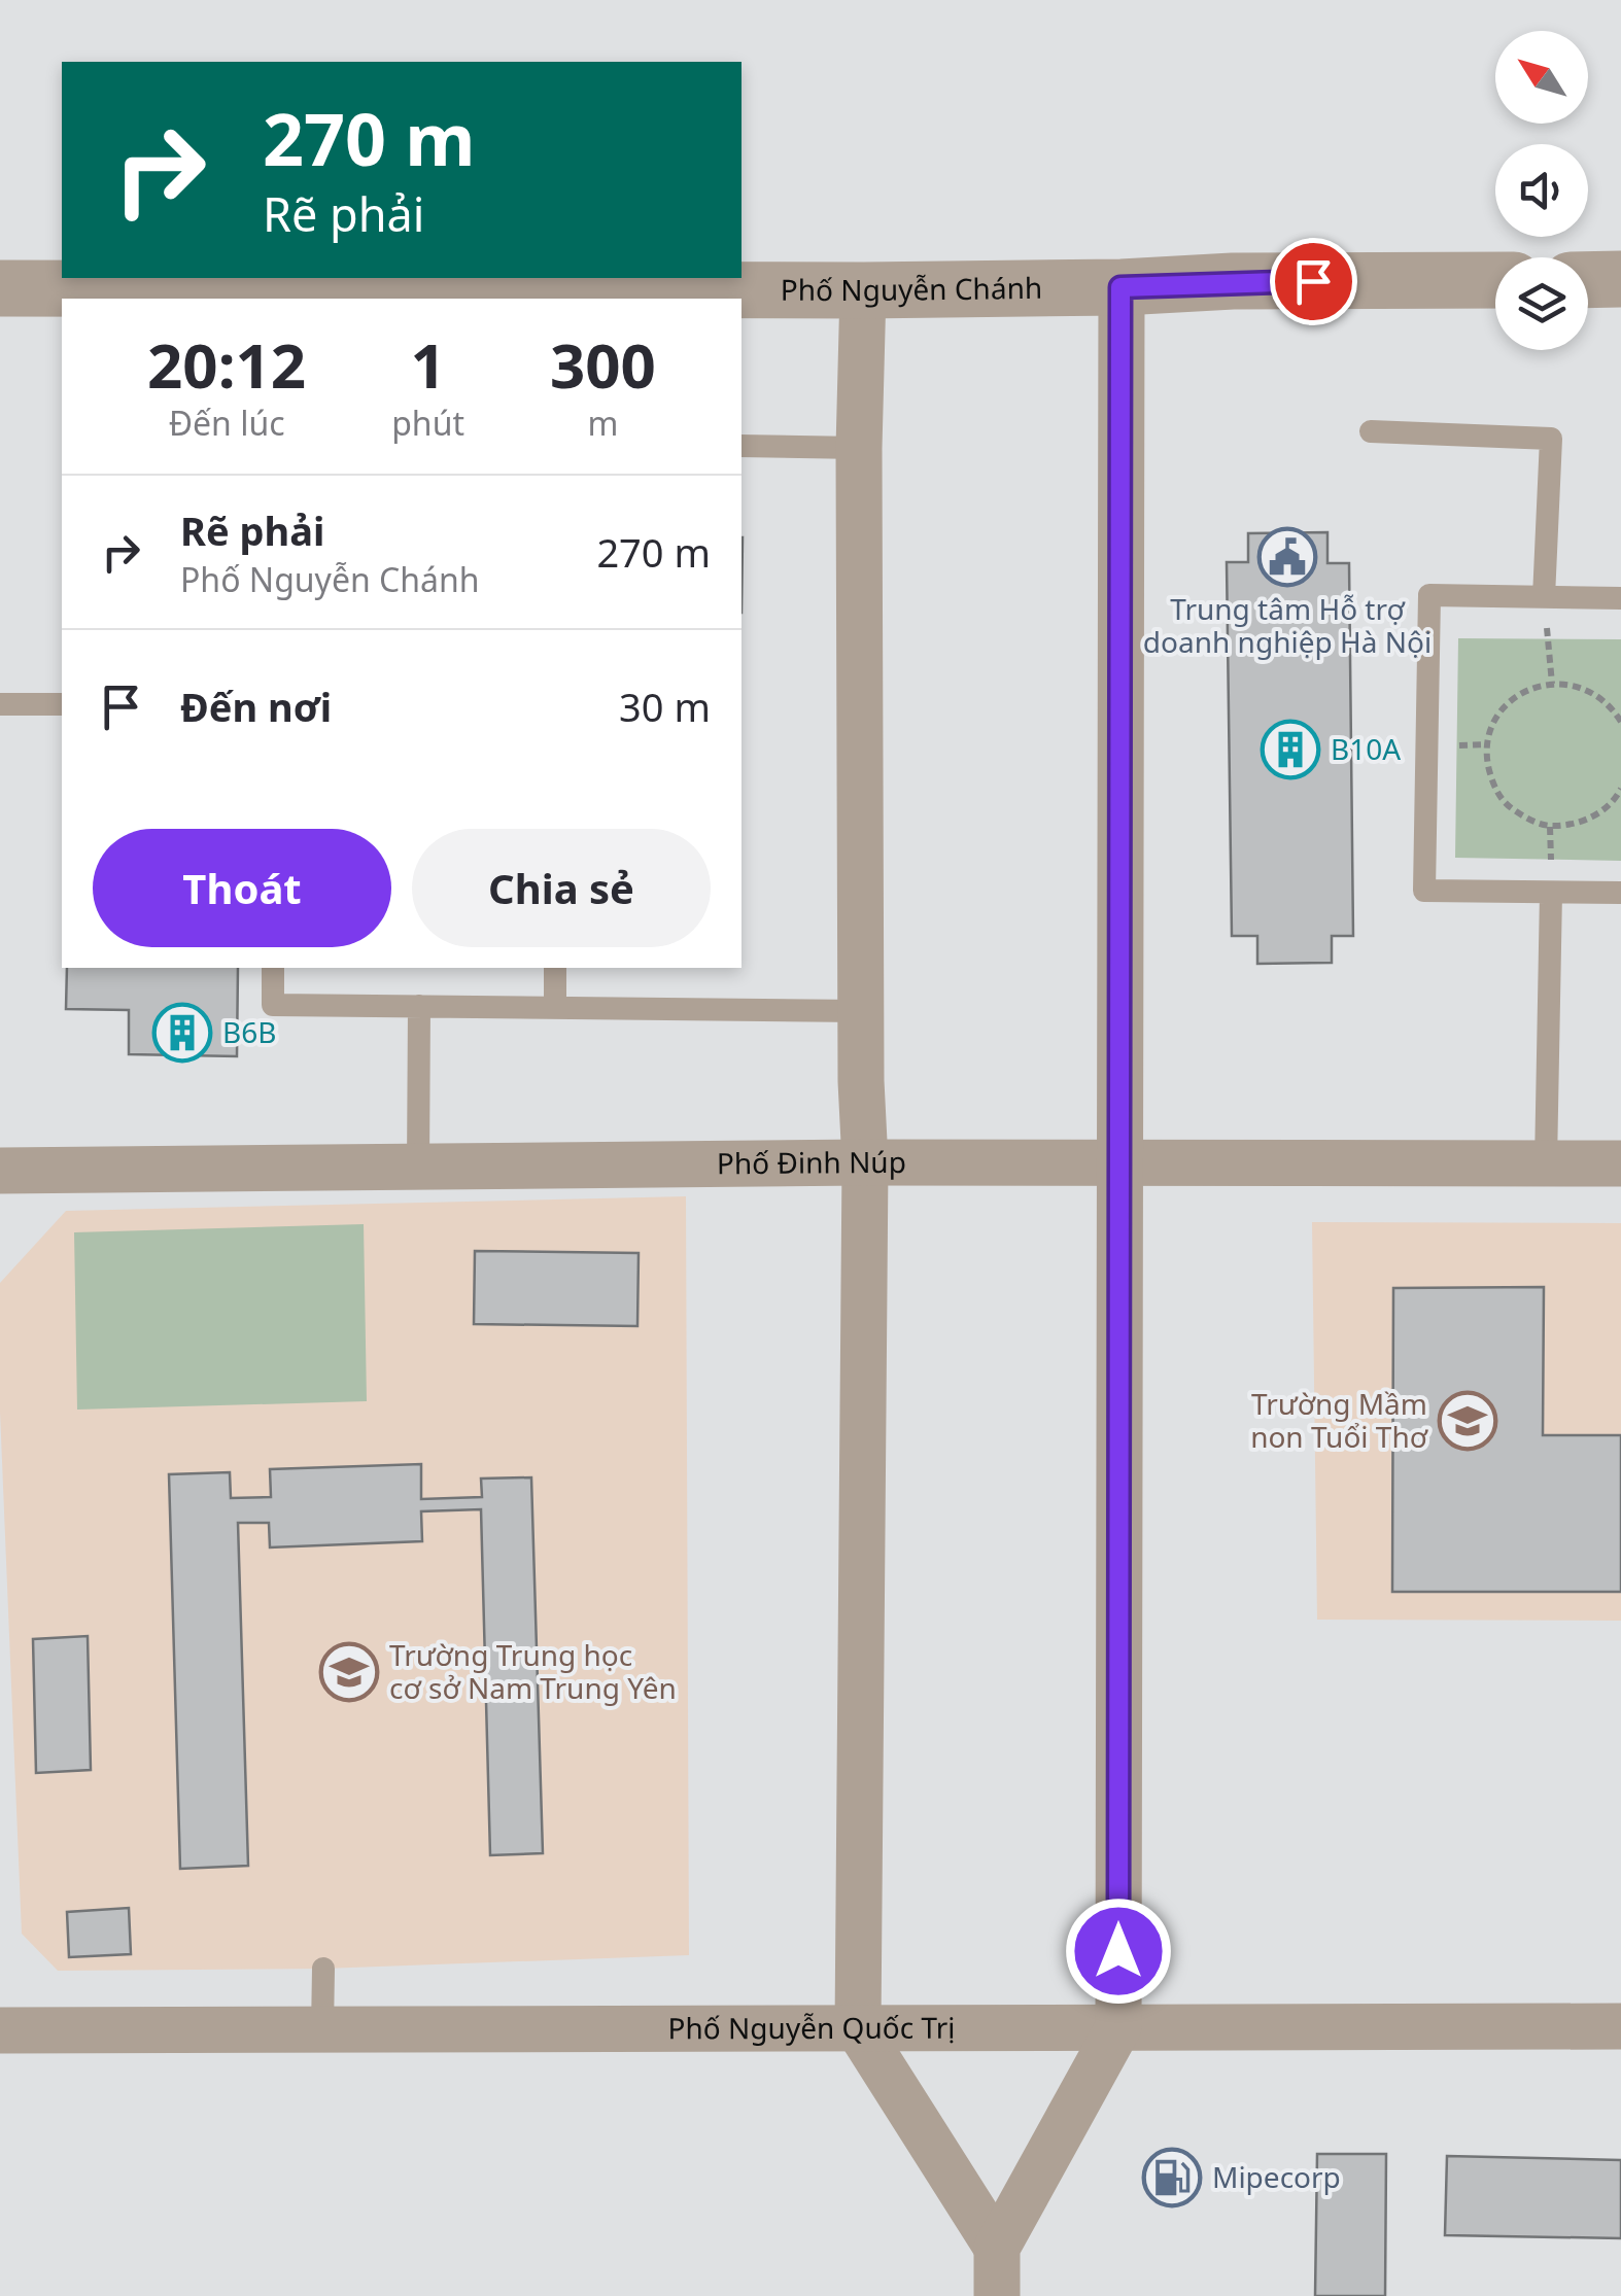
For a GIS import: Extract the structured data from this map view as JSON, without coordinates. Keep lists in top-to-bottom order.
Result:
{
  "streets": {
    "street": ["Phố Nguyễn Chánh", "Phố Đinh Núp", "Phố Nguyễn Quốc Trị"]
  },
  "places": {
    "public building": ["Trung tâm Hỗ trợ doanh nghiệp Hà Nội"],
    "building": ["B10A", "B6B"],
    "school or university": ["Trường Mầm non Tuổi Thơ", "Trường Trung học cơ sở Nam Trung Yên"],
    "fuel station": ["Mipecorp"]
  },
  "north": "top left",
  "page": {
    "turn": ["270 m", "Rẽ phải"],
    "eta": [
      "20:12",
      "Đến lúc",
      "1",
      "phút",
      "300",
      "m"
    ],
    "list": [
      {
        "name": "Rẽ phải",
        "note": "Phố Nguyễn Chánh",
        "value": "270 m"
      },
      {
        "name": "Đến nơi",
        "value": "30 m"
      }
    ],
    "buttons": ["Thoát", "Chia sẻ"]
  }
}
